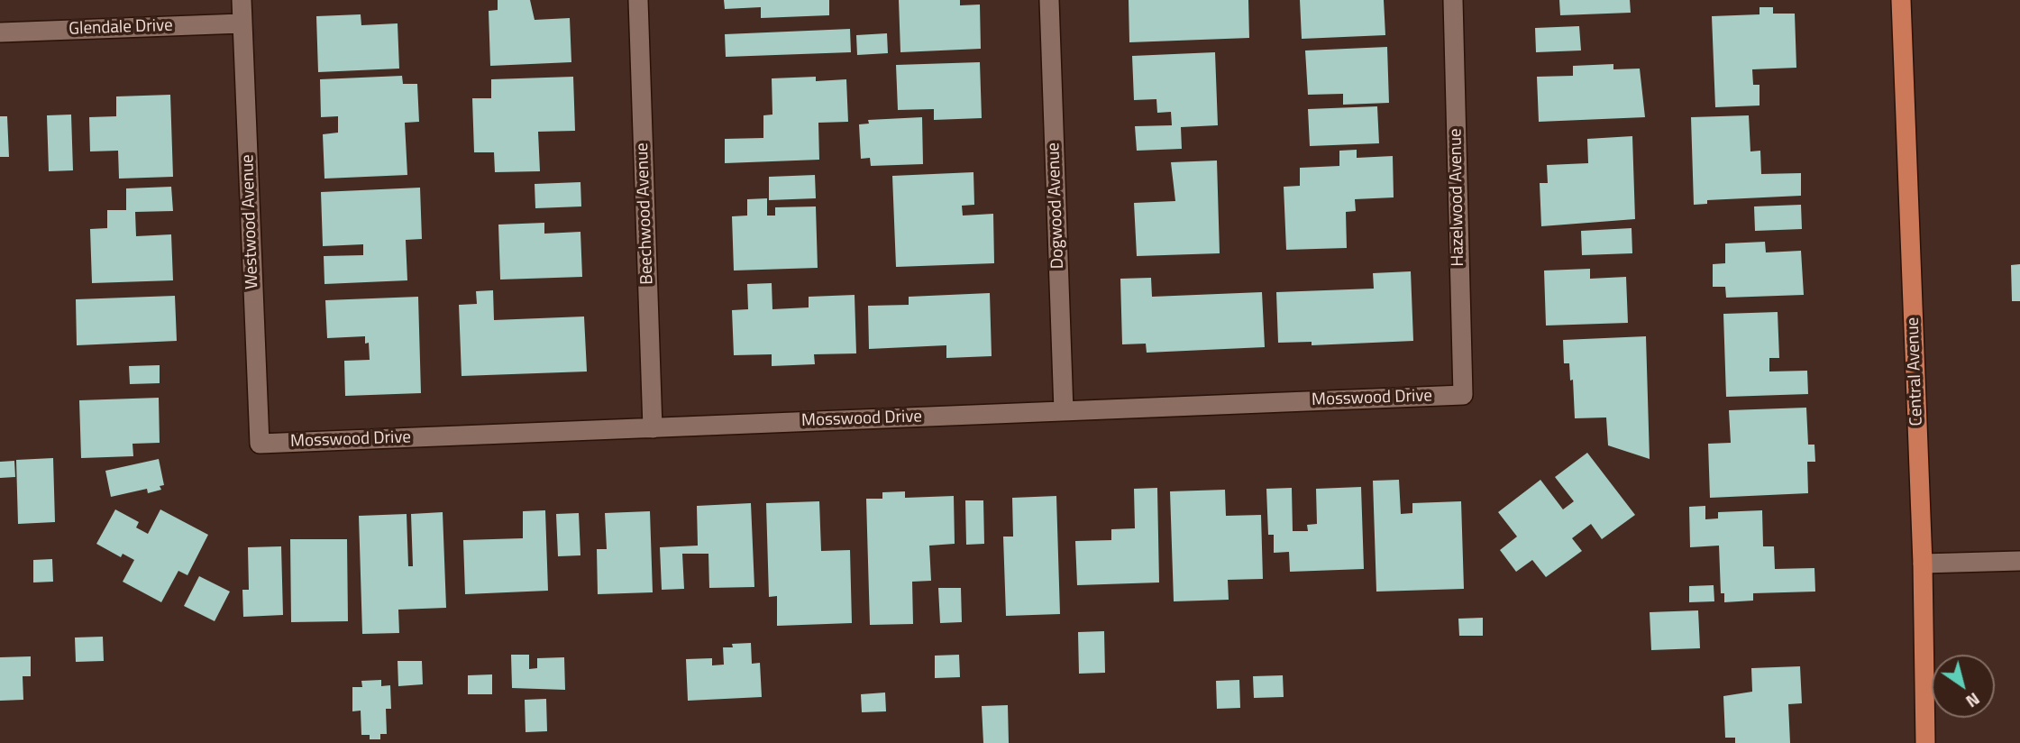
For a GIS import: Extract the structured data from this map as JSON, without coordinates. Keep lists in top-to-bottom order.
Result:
{
  "streets": {
    "main road": ["Central Avenue"],
    "street": [
      "Glendale Drive",
      "Hazelwood Avenue",
      "Dogwood Avenue",
      "Beechwood Avenue",
      "Westwood Avenue",
      "Mosswood Drive"
    ]
  },
  "crossings": [
    ["Glendale Drive", "Westwood Avenue"],
    ["Hazelwood Avenue", "Mosswood Drive"],
    ["Dogwood Avenue", "Mosswood Drive"],
    ["Beechwood Avenue", "Mosswood Drive"],
    ["Westwood Avenue", "Mosswood Drive"]
  ],
  "north": "bottom right"
}
